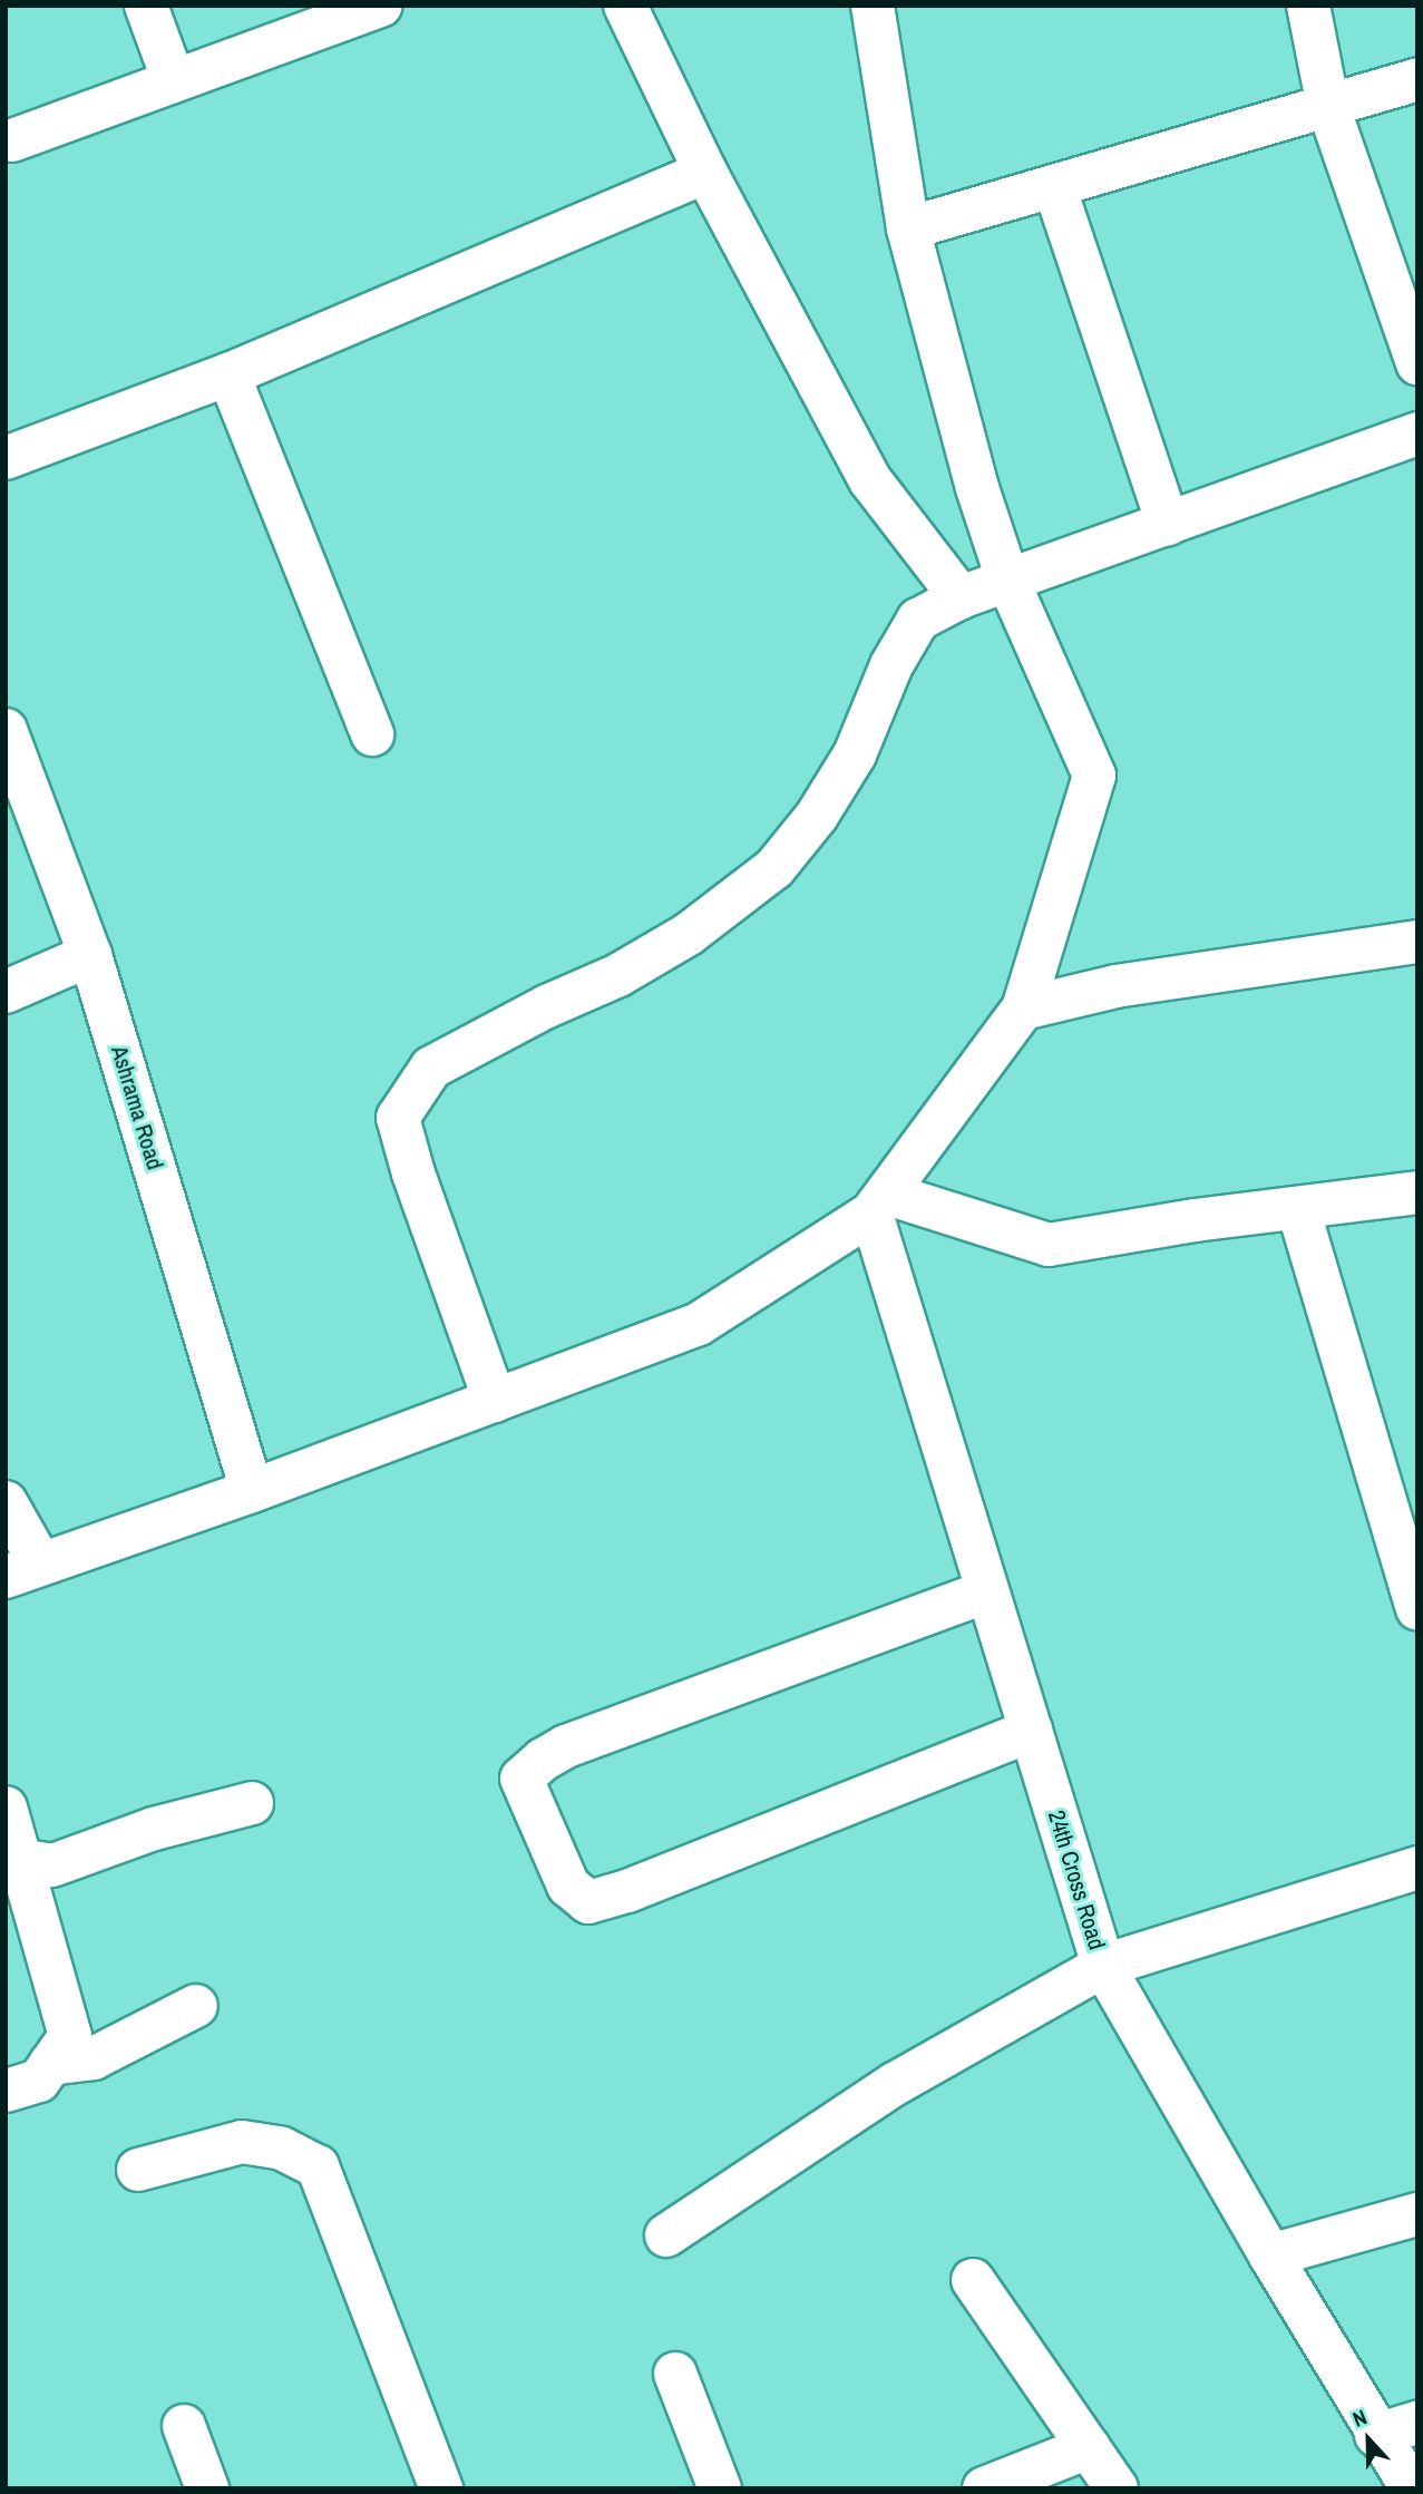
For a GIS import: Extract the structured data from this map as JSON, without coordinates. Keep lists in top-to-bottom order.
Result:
{
  "streets": {
    "street": ["Ashrama Road", "24th Cross Road"]
  },
  "north": "top"
}
